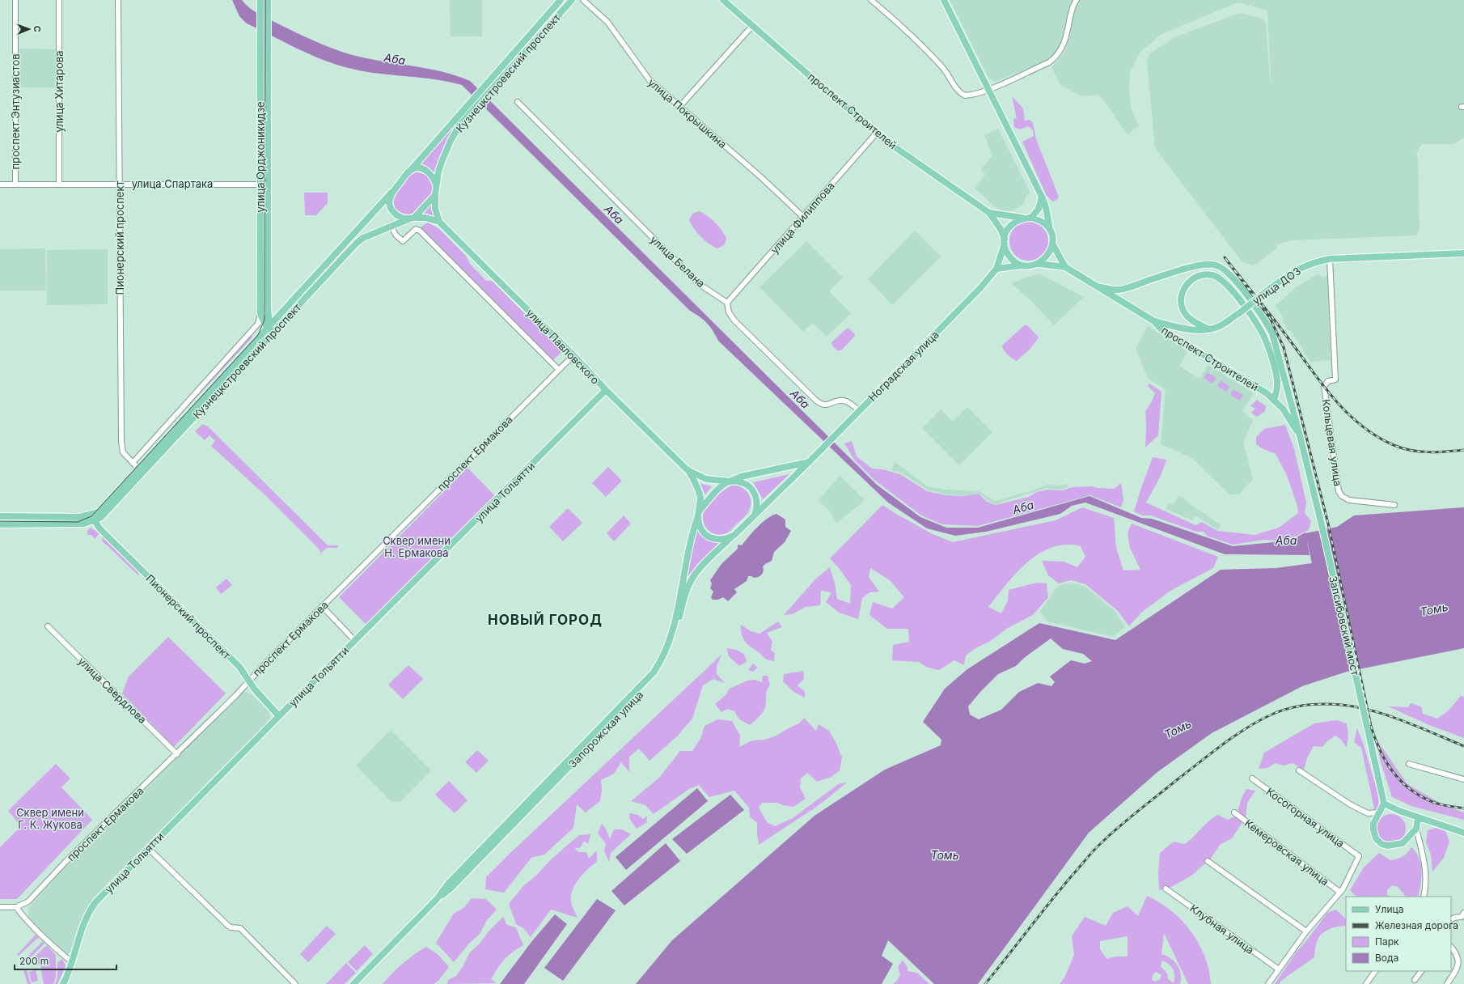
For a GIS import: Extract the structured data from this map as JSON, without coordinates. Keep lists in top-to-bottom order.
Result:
{
  "streets": {
    "main road": [
      "Кузнецкстроевский проспект",
      "проспект Строителей",
      "улица Орджоникидзе",
      "Пионерский проспект",
      "улица ДОЗ",
      "улица Павловского",
      "Ноградская улица",
      "улица Тольятти",
      "Запсибовский мост",
      "Запорожская улица"
    ],
    "street": [
      "улица Хитарова",
      "проспект Энтузиастов",
      "улица Покрышкина",
      "улица Спартака",
      "улица Филиппова",
      "улица Белана",
      "Кольцевая улица",
      "проспект Ермакова",
      "улица Свердлова",
      "Косогорная улица",
      "Кемеровская улица",
      "Клубная улица"
    ]
  },
  "crossings": [
    ["Кузнецкстроевский проспект", "улица Орджоникидзе"],
    ["Кузнецкстроевский проспект", "Пионерский проспект"],
    ["улица Хитарова", "улица Спартака"],
    ["проспект Строителей", "улица Филиппова"],
    ["проспект Строителей", "улица ДОЗ"],
    ["проспект Строителей", "Запсибовский мост"],
    ["проспект Энтузиастов", "улица Спартака"],
    ["улица Покрышкина", "улица Филиппова"],
    ["улица Орджоникидзе", "улица Спартака"],
    ["улица Спартака", "Пионерский проспект"],
    ["улица Филиппова", "улица Белана"],
    ["Пионерский проспект", "проспект Ермакова"],
    ["Пионерский проспект", "улица Тольятти"],
    ["улица ДОЗ", "Кольцевая улица"],
    ["улица Павловского", "Ноградская улица"],
    ["улица Павловского", "проспект Ермакова"],
    ["улица Павловского", "улица Тольятти"],
    ["улица Павловского", "Запорожская улица"],
    ["Ноградская улица", "Запорожская улица"],
    ["проспект Ермакова", "улица Свердлова"],
    ["Косогорная улица", "Кемеровская улица"]
  ],
  "districts": ["НОВЫЙ ГОРОД"],
  "water": ["Аба", "Томь"],
  "parks": ["Сквер имени Н. Ермакова", "Сквер имени Г. К. Жукова"],
  "legend": [
    "Улица",
    "Железная дорога",
    "Парк",
    "Вода"
  ],
  "scale_bar": "200 m",
  "north": "right"
}
